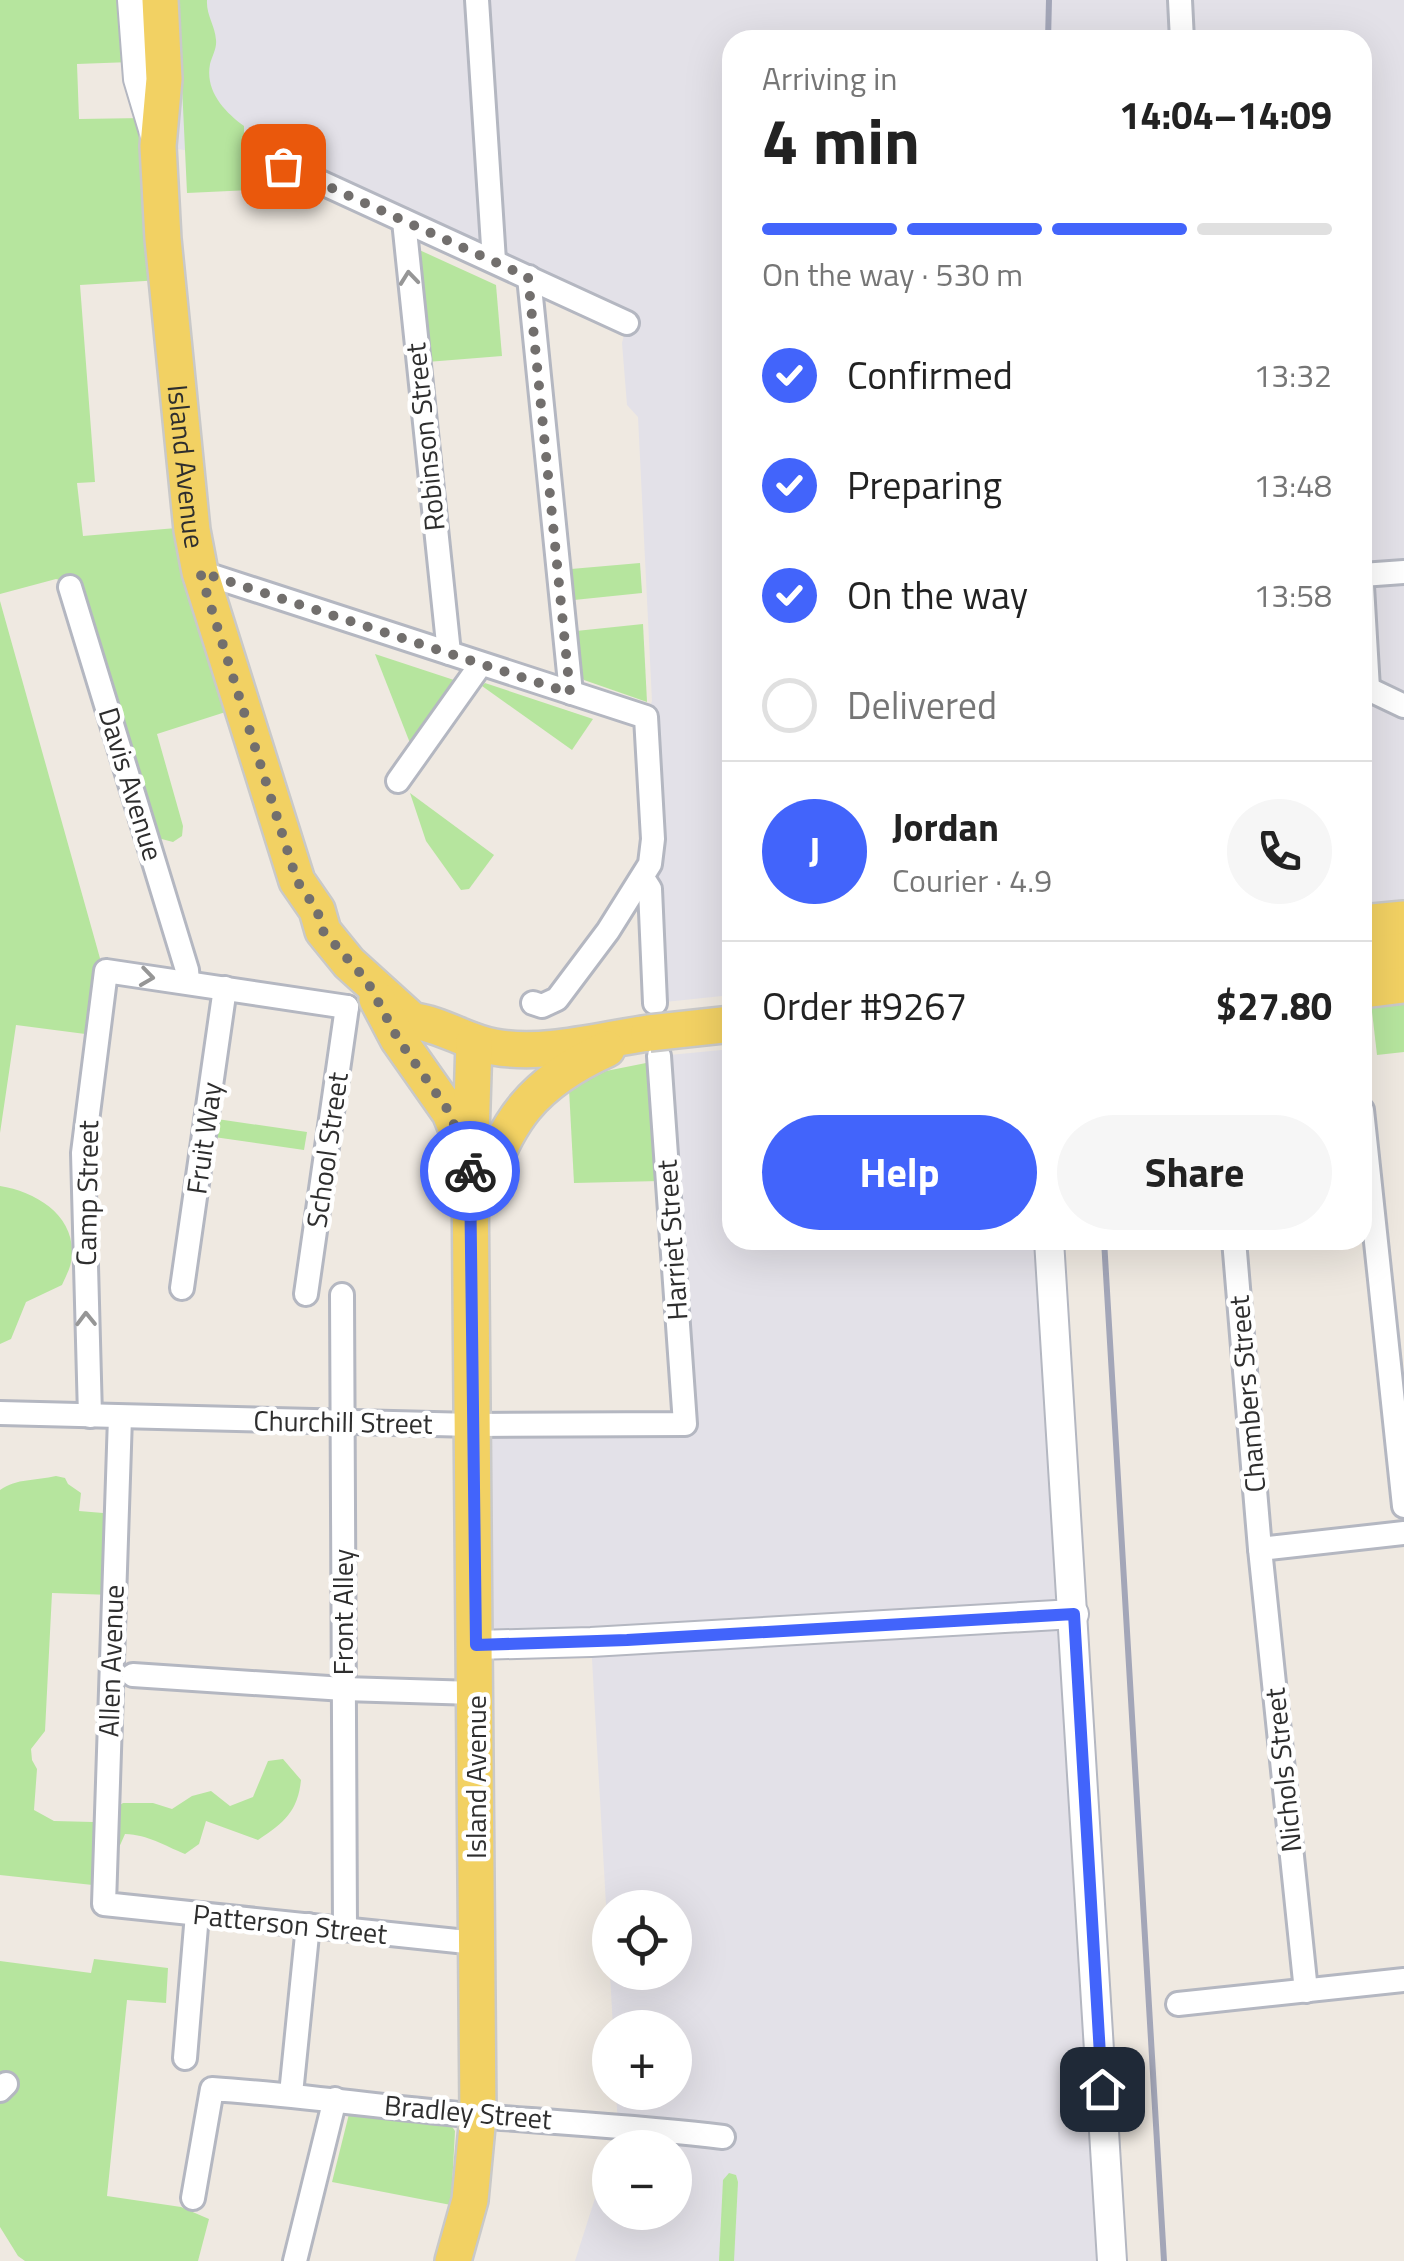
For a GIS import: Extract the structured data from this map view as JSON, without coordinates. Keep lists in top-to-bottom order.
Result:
{
  "streets": {
    "main road": ["Island Avenue"],
    "street": [
      "Robinson Street",
      "Davis Avenue",
      "Fruit Way",
      "School Street",
      "Camp Street",
      "Harriet Street",
      "Chambers Street",
      "Churchill Street",
      "Front Alley",
      "Allen Avenue",
      "Nichols Street",
      "Patterson Street",
      "Bradley Street"
    ]
  },
  "crossings": [
    ["Island Avenue", "School Street"],
    ["Island Avenue", "Churchill Street"],
    ["Island Avenue", "Patterson Street"],
    ["Island Avenue", "Bradley Street"],
    ["Davis Avenue", "Camp Street"],
    ["Camp Street", "Churchill Street"],
    ["Harriet Street", "Churchill Street"],
    ["Chambers Street", "Nichols Street"],
    ["Churchill Street", "Front Alley"],
    ["Churchill Street", "Allen Avenue"],
    ["Front Alley", "Patterson Street"],
    ["Allen Avenue", "Patterson Street"]
  ],
  "one_way": ["Camp Street"],
  "page": {
    "heading": ["4 min", "Arriving in", "14:04–14:09"],
    "panel": [
      "Jordan",
      "Courier · 4.9",
      "Order #9267",
      "$27.80"
    ],
    "bar": "On the way · 530 m",
    "list": [
      ["Confirmed", "13:32"],
      ["Preparing", "13:48"],
      ["On the way", "13:58"],
      "Delivered"
    ],
    "round": "J",
    "buttons": ["Help", "Share"],
    "map_buttons": ["+", "−"]
  }
}
